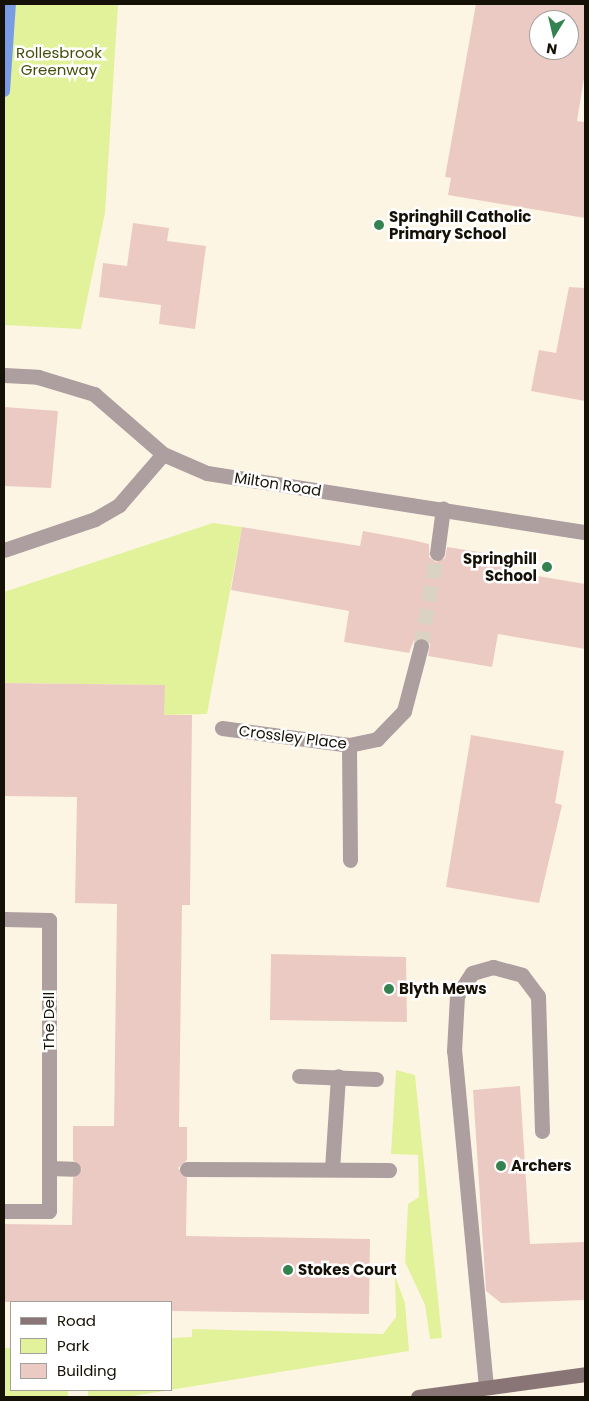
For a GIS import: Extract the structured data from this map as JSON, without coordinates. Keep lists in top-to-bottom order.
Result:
{
  "streets": {
    "street": ["Milton Road", "Crossley Place", "The Dell"]
  },
  "parks": ["Rollesbrook Greenway"],
  "places": [
    "Springhill Catholic Primary School",
    "Springhill School",
    "Blyth Mews",
    "Archers",
    "Stokes Court"
  ],
  "legend": ["Road", "Park", "Building"],
  "north": "bottom"
}
